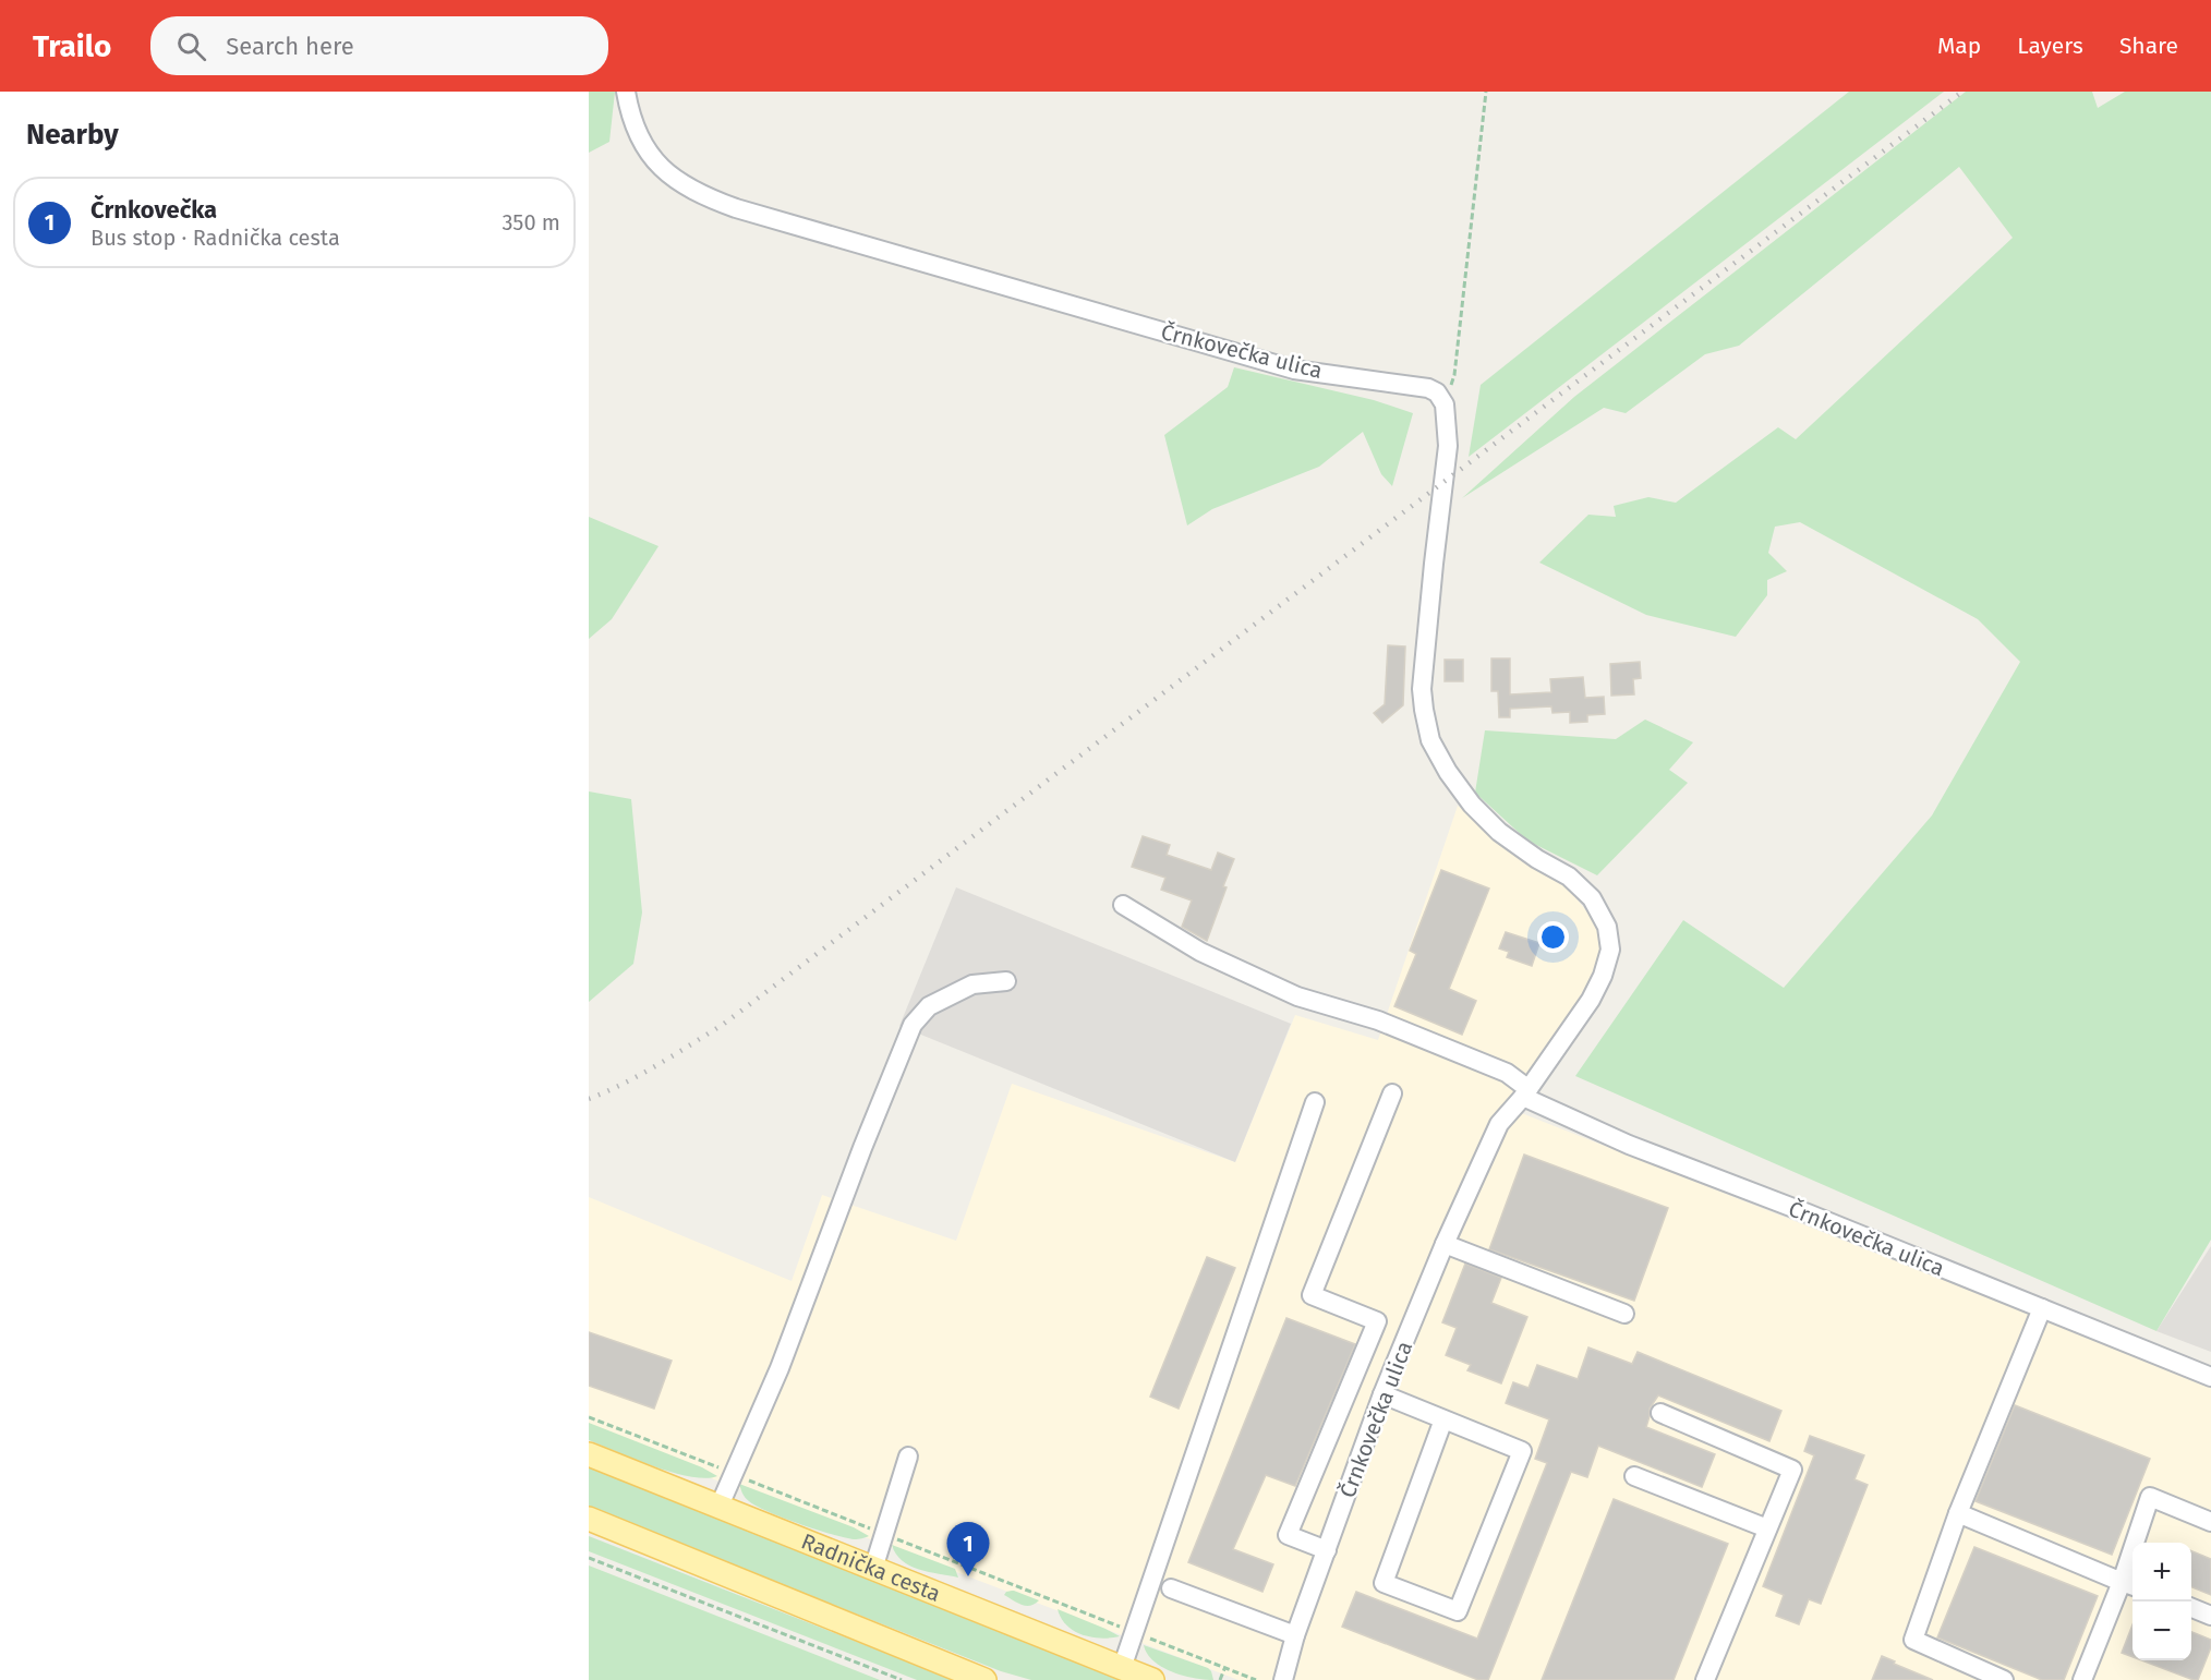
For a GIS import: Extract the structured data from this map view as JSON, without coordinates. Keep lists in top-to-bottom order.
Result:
{
  "streets": {
    "main road": ["Radnička cesta"],
    "street": ["Črnkovečka ulica"]
  },
  "page": {
    "header": "Trailo",
    "search": "Search here",
    "nav": ["Map", "Layers", "Share"],
    "heading": "Nearby",
    "list": [
      {
        "mark": "1",
        "name": "Črnkovečka",
        "note": "Bus stop · Radnička cesta",
        "value": "350 m"
      }
    ],
    "pins": "1",
    "map_buttons": ["+", "−"]
  }
}
